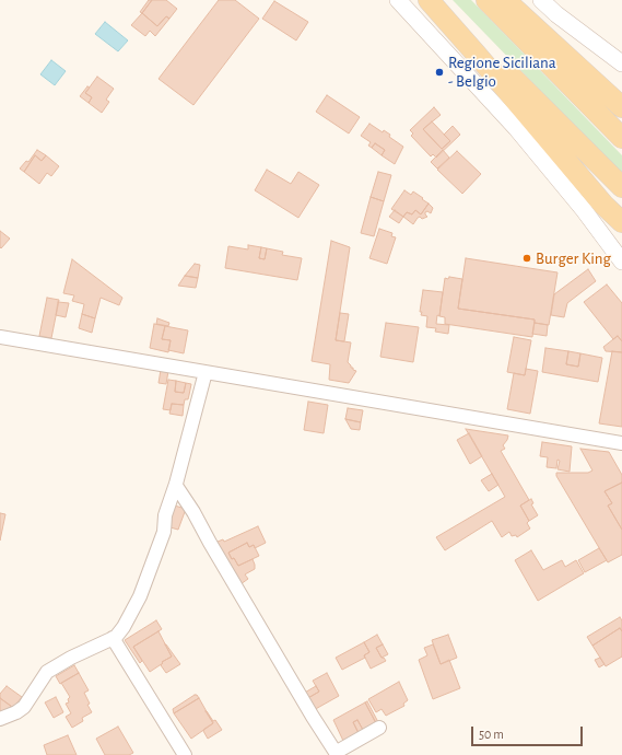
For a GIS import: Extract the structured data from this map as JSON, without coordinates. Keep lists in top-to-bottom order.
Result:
{
  "places": ["Regione Siciliana - Belgio", "Burger King"],
  "scale_bar": "50 m"
}
